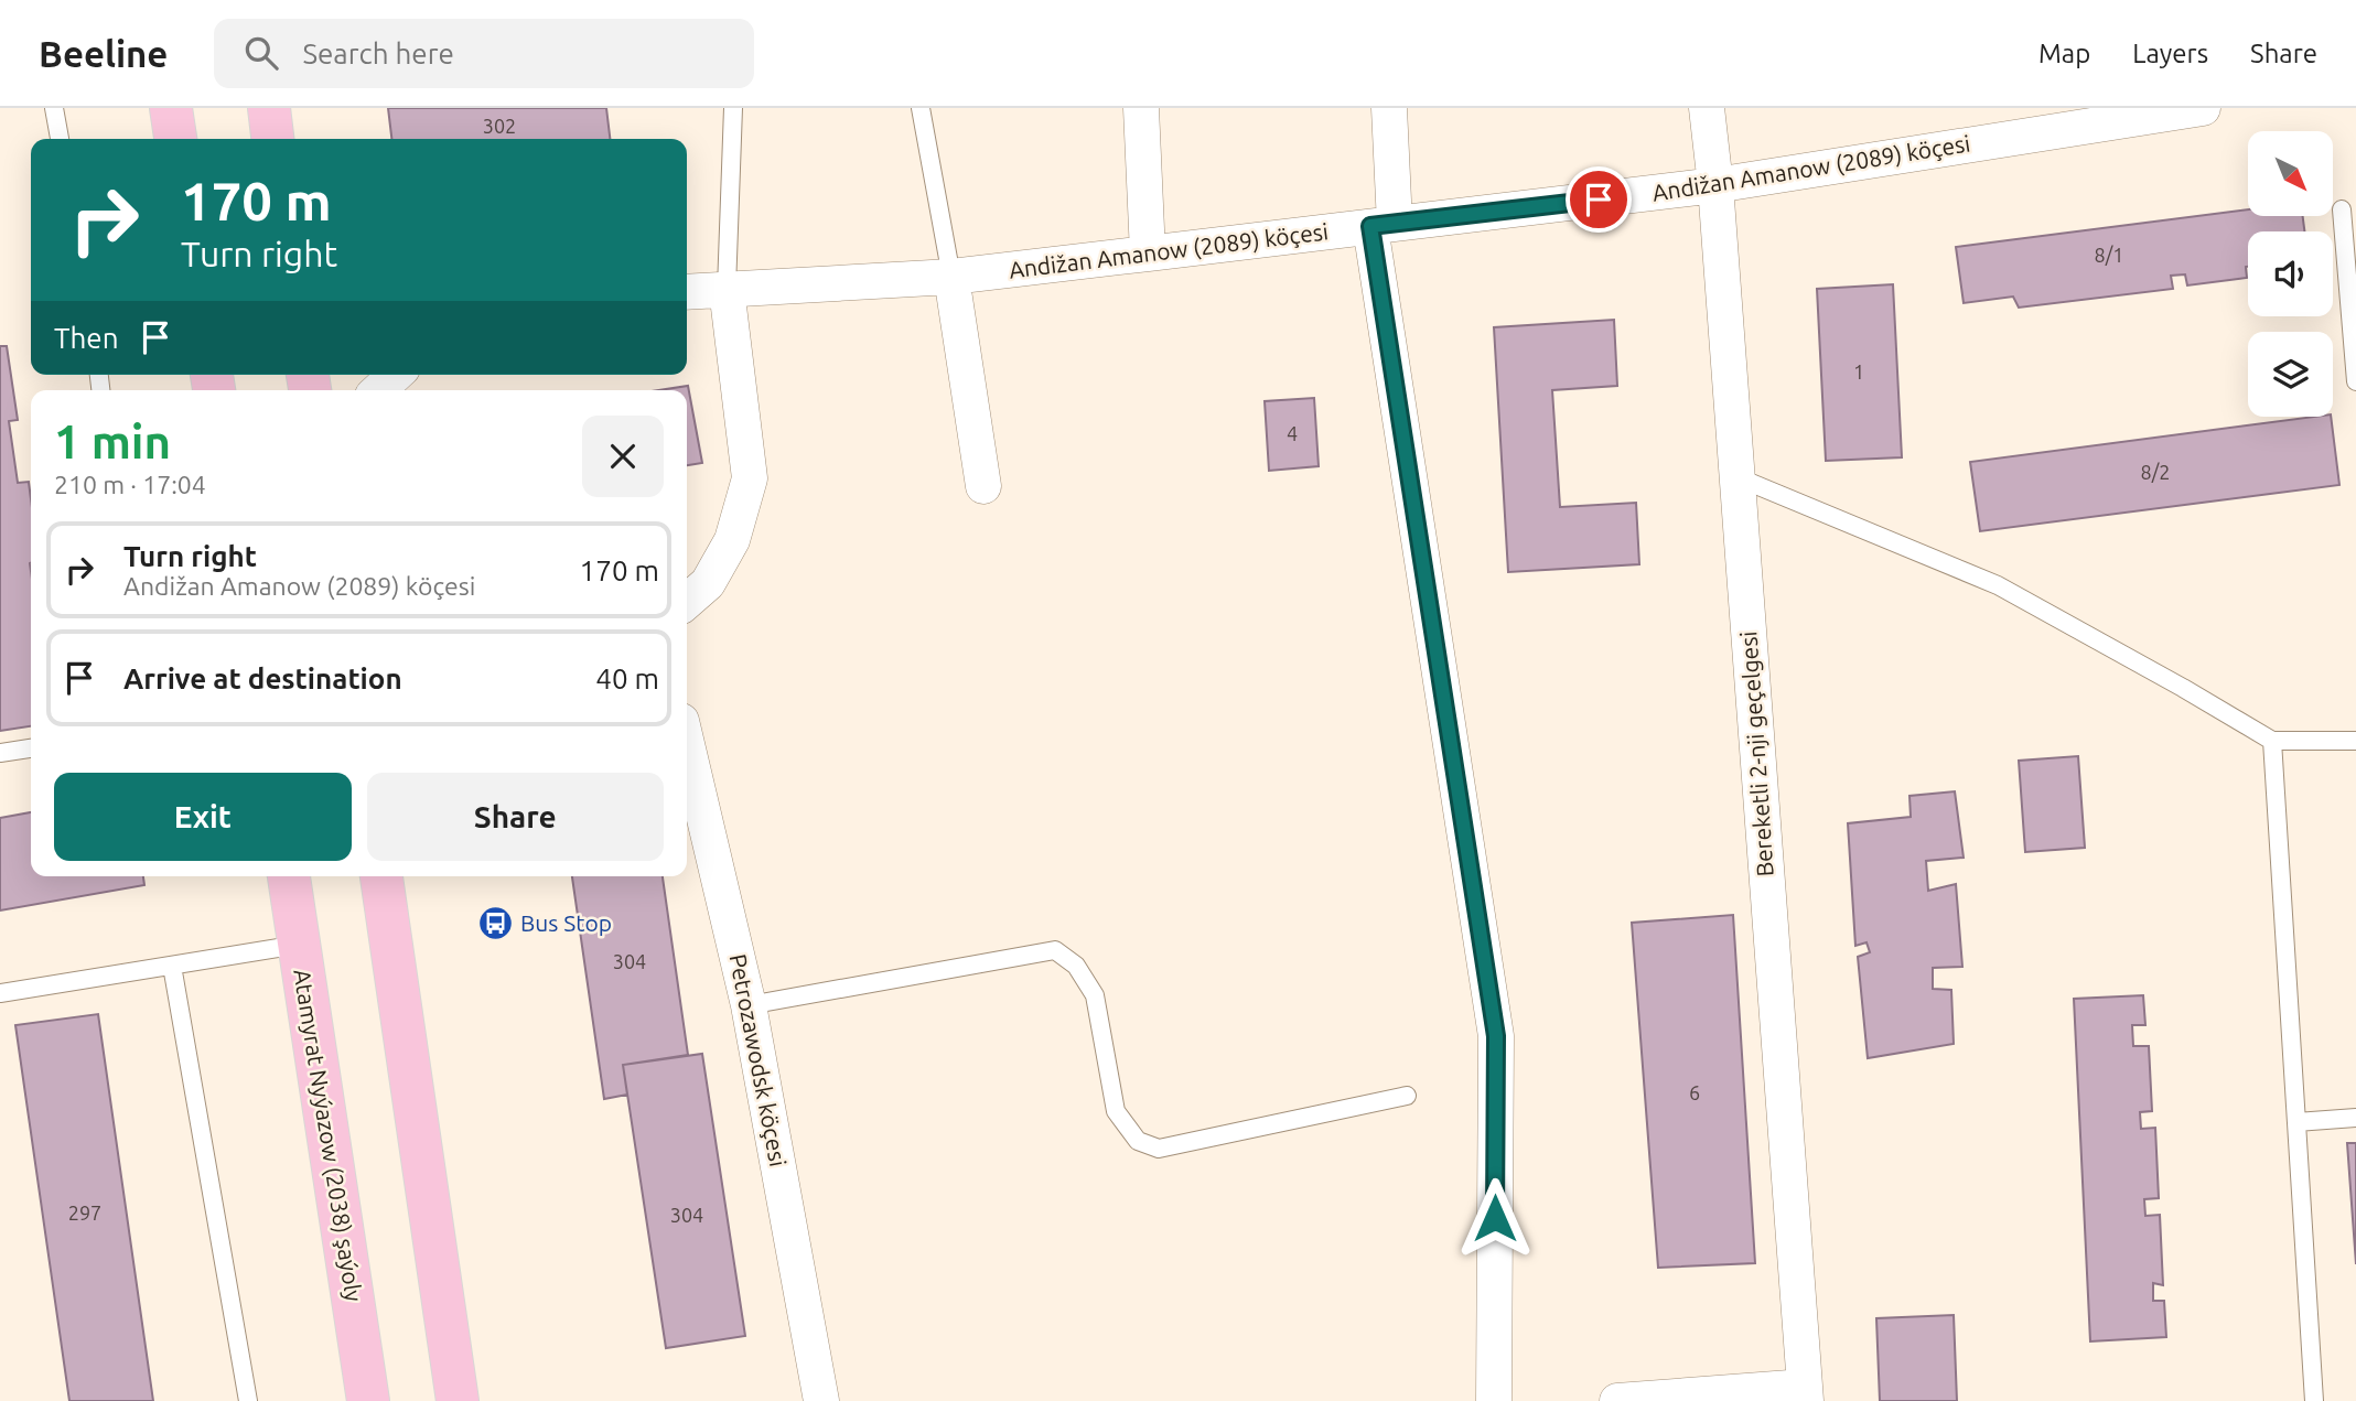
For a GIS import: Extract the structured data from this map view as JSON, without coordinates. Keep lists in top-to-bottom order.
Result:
{
  "streets": {
    "main road": ["Atamyrat Nyýazow (2038) şaýoly"],
    "street": ["Andižan Amanow (2089) köçesi", "Bereketli 2-nji geçelgesi", "Petrozawodsk köçesi"]
  },
  "crossings": [
    ["Andižan Amanow (2089) köçesi", "Bereketli 2-nji geçelgesi"]
  ],
  "places": {
    "bus stop": ["Bus Stop"]
  },
  "house_numbers": [
    "302",
    "8/1",
    "1",
    "4",
    "8/2",
    "304",
    "6",
    "297",
    "304"
  ],
  "north": "bottom right",
  "page": {
    "header": "Beeline",
    "search": "Search here",
    "nav": ["Map", "Layers", "Share"],
    "turn": ["170 m", "Turn right"],
    "then": "Then",
    "heading": ["1 min", "210 m · 17:04"],
    "list": [
      {
        "name": "Turn right",
        "note": "Andižan Amanow (2089) köçesi",
        "value": "170 m"
      },
      {
        "name": "Arrive at destination",
        "value": "40 m"
      }
    ],
    "buttons": ["Exit", "Share"]
  }
}
